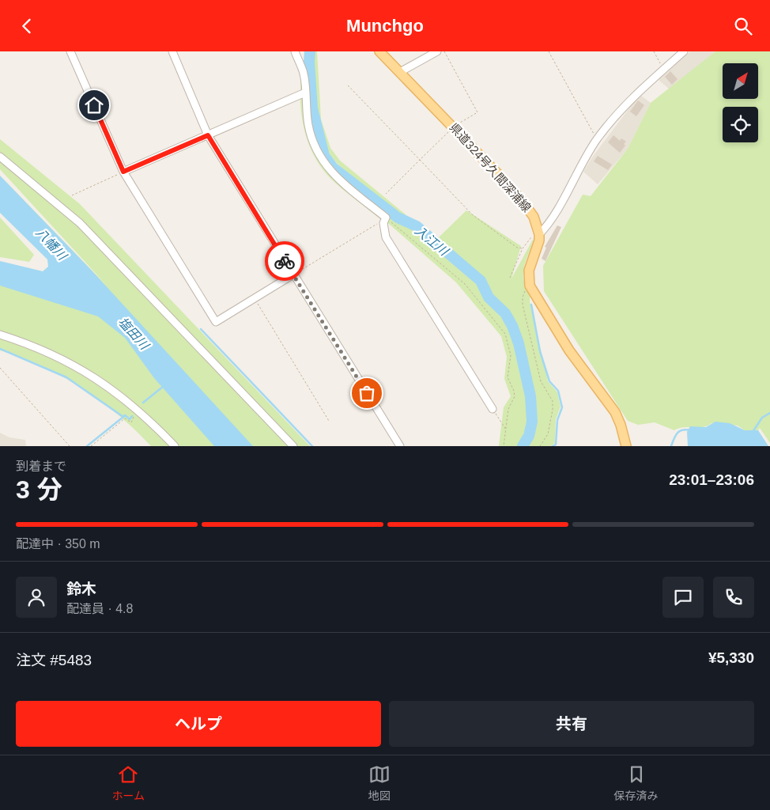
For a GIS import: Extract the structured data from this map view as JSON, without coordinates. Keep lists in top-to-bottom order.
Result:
{
  "streets": {
    "main road": ["県道324号久間深浦線"]
  },
  "water": ["入江川", "八幡川", "塩田川"],
  "north": "top right",
  "page": {
    "header": "Munchgo",
    "heading": ["3 分", "到着まで", "23:01–23:06"],
    "panel": [
      "鈴木",
      "配達員 · 4.8",
      "注文 #5483",
      "¥5,330"
    ],
    "bar": "配達中 · 350 m",
    "buttons": ["ヘルプ", "共有"],
    "tabs": ["ホーム", "地図", "保存済み"]
  }
}
